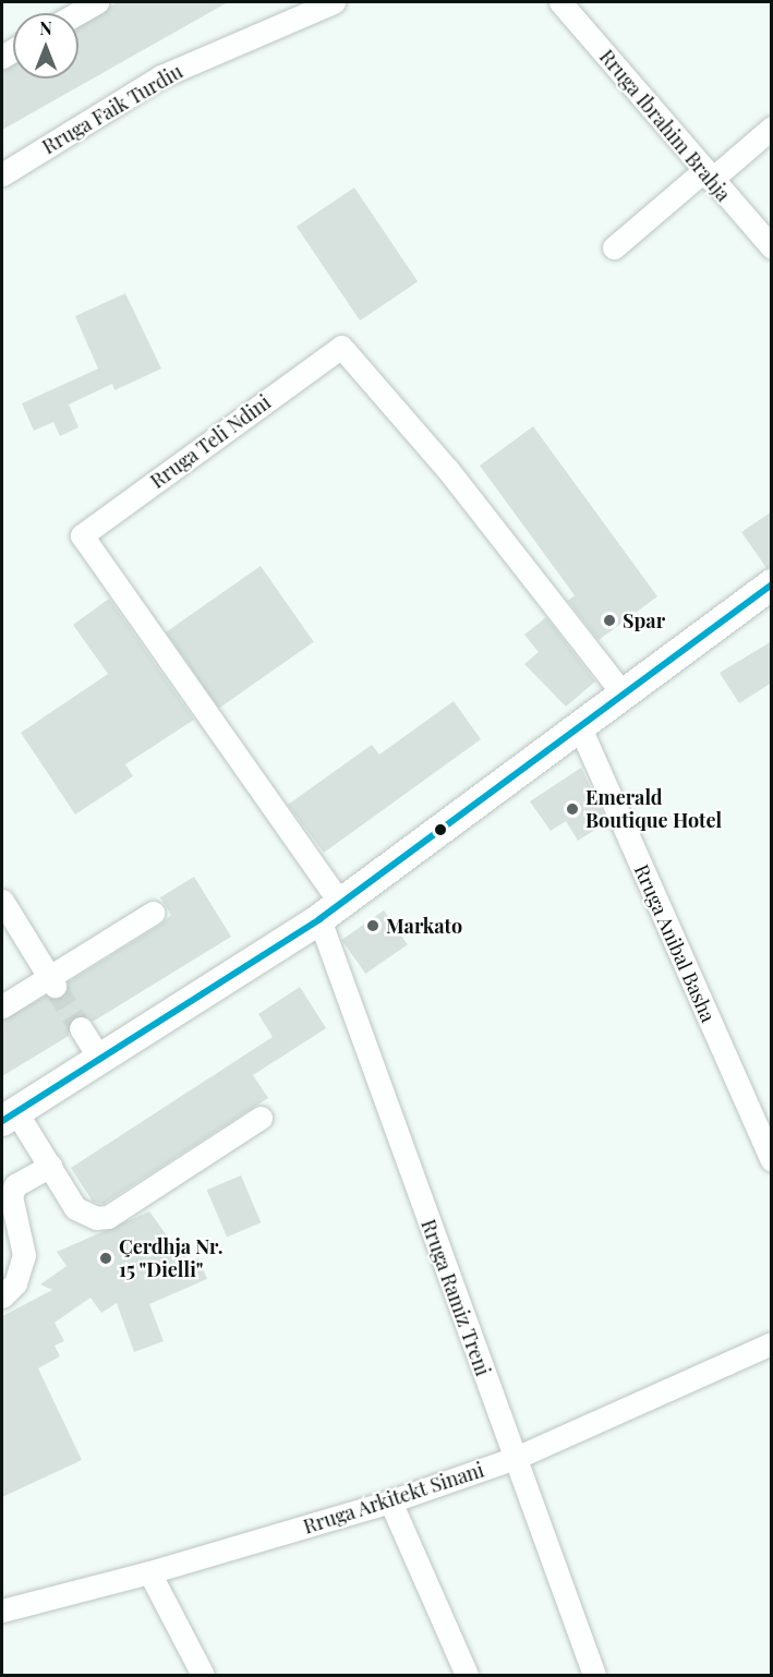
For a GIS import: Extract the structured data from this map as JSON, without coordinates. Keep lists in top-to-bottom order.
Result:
{
  "streets": {
    "street": [
      "Rruga Faik Turdiu",
      "Rruga Ibrahim Brahja",
      "Rruga Teli Ndini",
      "Rruga Anibal Basha",
      "Rruga Ramiz Treni",
      "Rruga Arkitekt Sinani"
    ]
  },
  "crossings": [
    ["Rruga Teli Ndini", "Rruga Ramiz Treni"],
    ["Rruga Ramiz Treni", "Rruga Arkitekt Sinani"]
  ],
  "places": [
    "Spar",
    "Emerald Boutique Hotel",
    "Markato",
    "Çerdhja Nr. 15 \"Dielli\""
  ],
  "north": "top"
}
